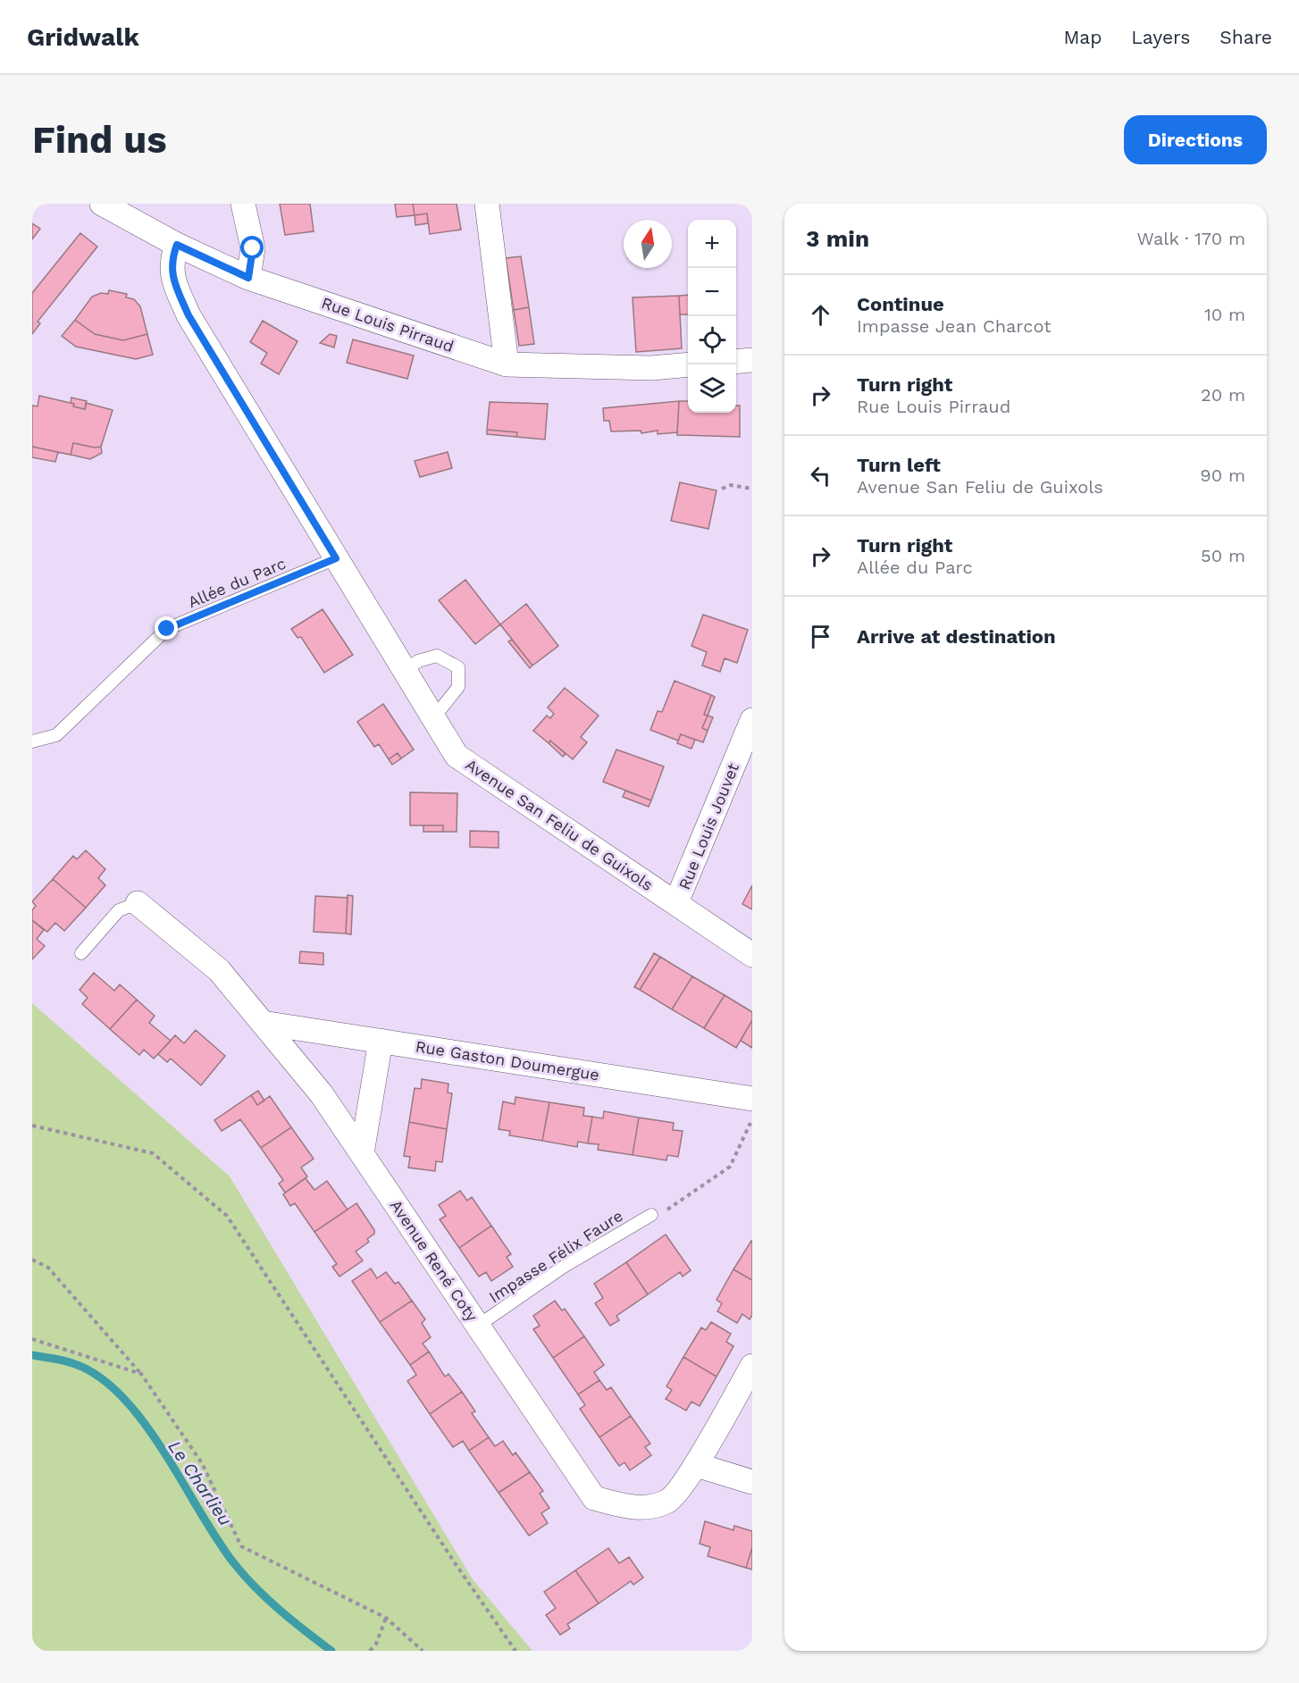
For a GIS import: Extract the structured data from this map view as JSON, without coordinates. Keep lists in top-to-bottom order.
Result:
{
  "streets": {
    "street": [
      "Rue Louis Pirraud",
      "Avenue San Feliu de Guixols",
      "Rue Louis Jouvet",
      "Rue Gaston Doumergue",
      "Avenue René Coty"
    ],
    "lane": ["Allée du Parc", "Impasse Félix Faure"]
  },
  "crossings": [
    ["Rue Louis Pirraud", "Avenue San Feliu de Guixols"],
    ["Allée du Parc", "Avenue San Feliu de Guixols"],
    ["Avenue San Feliu de Guixols", "Rue Louis Jouvet"],
    ["Rue Gaston Doumergue", "Avenue René Coty"],
    ["Impasse Félix Faure", "Avenue René Coty"]
  ],
  "water": ["Le Charlieu"],
  "north": "top",
  "page": {
    "header": "Gridwalk",
    "nav": ["Map", "Layers", "Share"],
    "buttons": "Directions",
    "title": "Find us",
    "heading": ["3 min", "Walk · 170 m"],
    "map_buttons": ["+", "−"],
    "list": [
      ["Continue", "Impasse Jean Charcot", "10 m"],
      ["Turn right", "Rue Louis Pirraud", "20 m"],
      ["Turn left", "Avenue San Feliu de Guixols", "90 m"],
      ["Turn right", "Allée du Parc", "50 m"],
      "Arrive at destination"
    ]
  }
}
